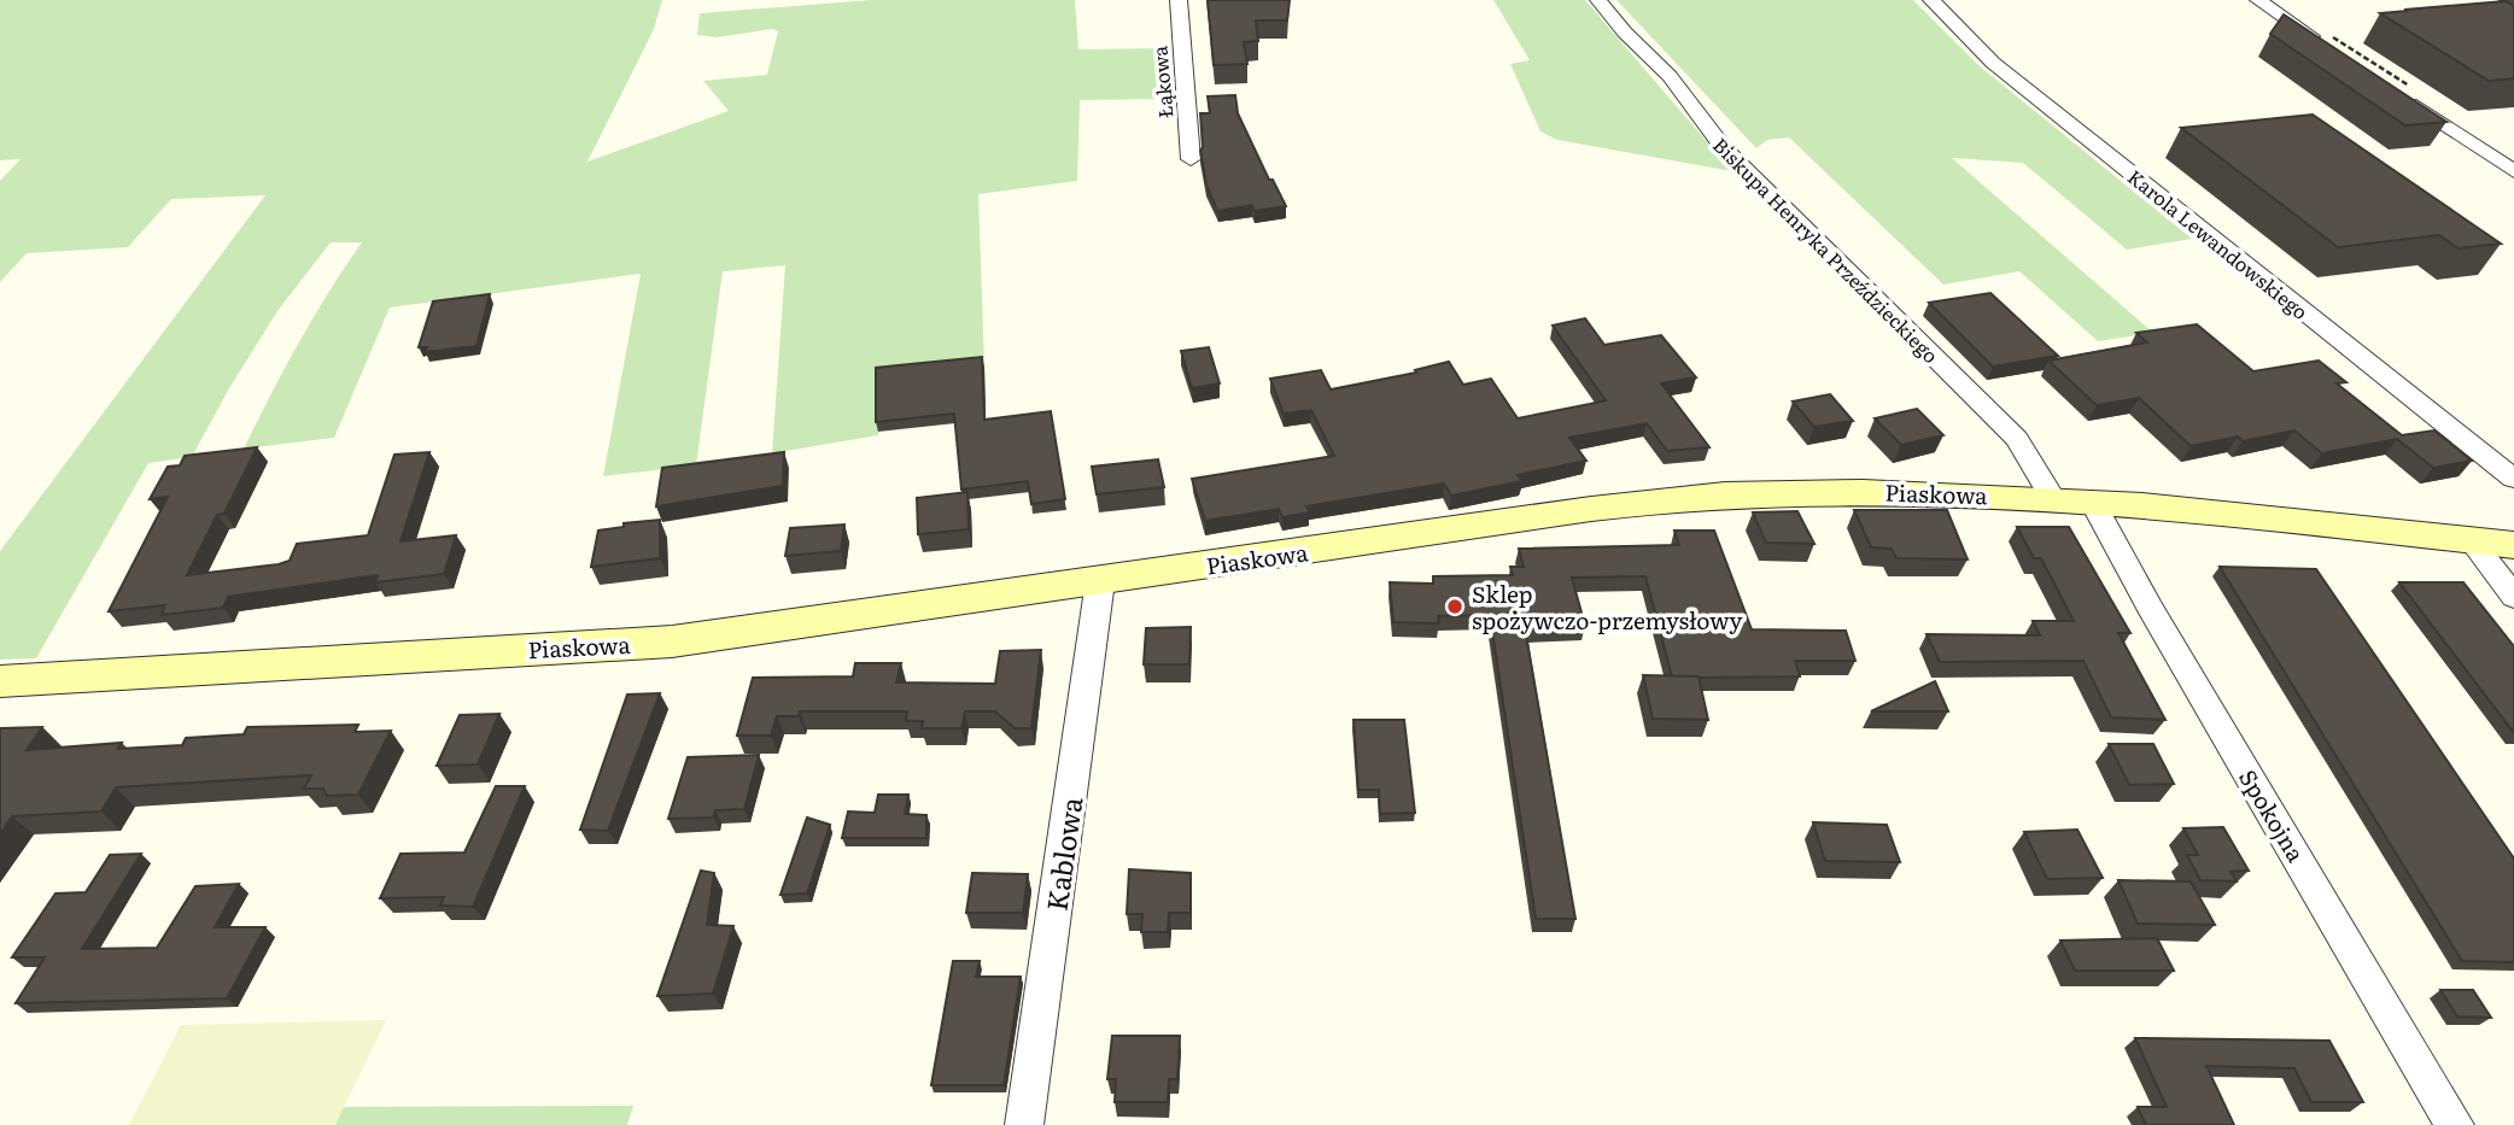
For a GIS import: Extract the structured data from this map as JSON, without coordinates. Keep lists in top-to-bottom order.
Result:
{
  "streets": {
    "street": [
      "Łąkowa",
      "Karola Lewandowskiego",
      "Biskupa Henryka Przeździeckiego",
      "Piaskowa",
      "Spokojna",
      "Kablowa"
    ]
  },
  "crossings": [
    ["Biskupa Henryka Przeździeckiego", "Piaskowa"],
    ["Piaskowa", "Spokojna"],
    ["Piaskowa", "Kablowa"]
  ],
  "places": ["Sklep spożywczo-przemysłowy"]
}
